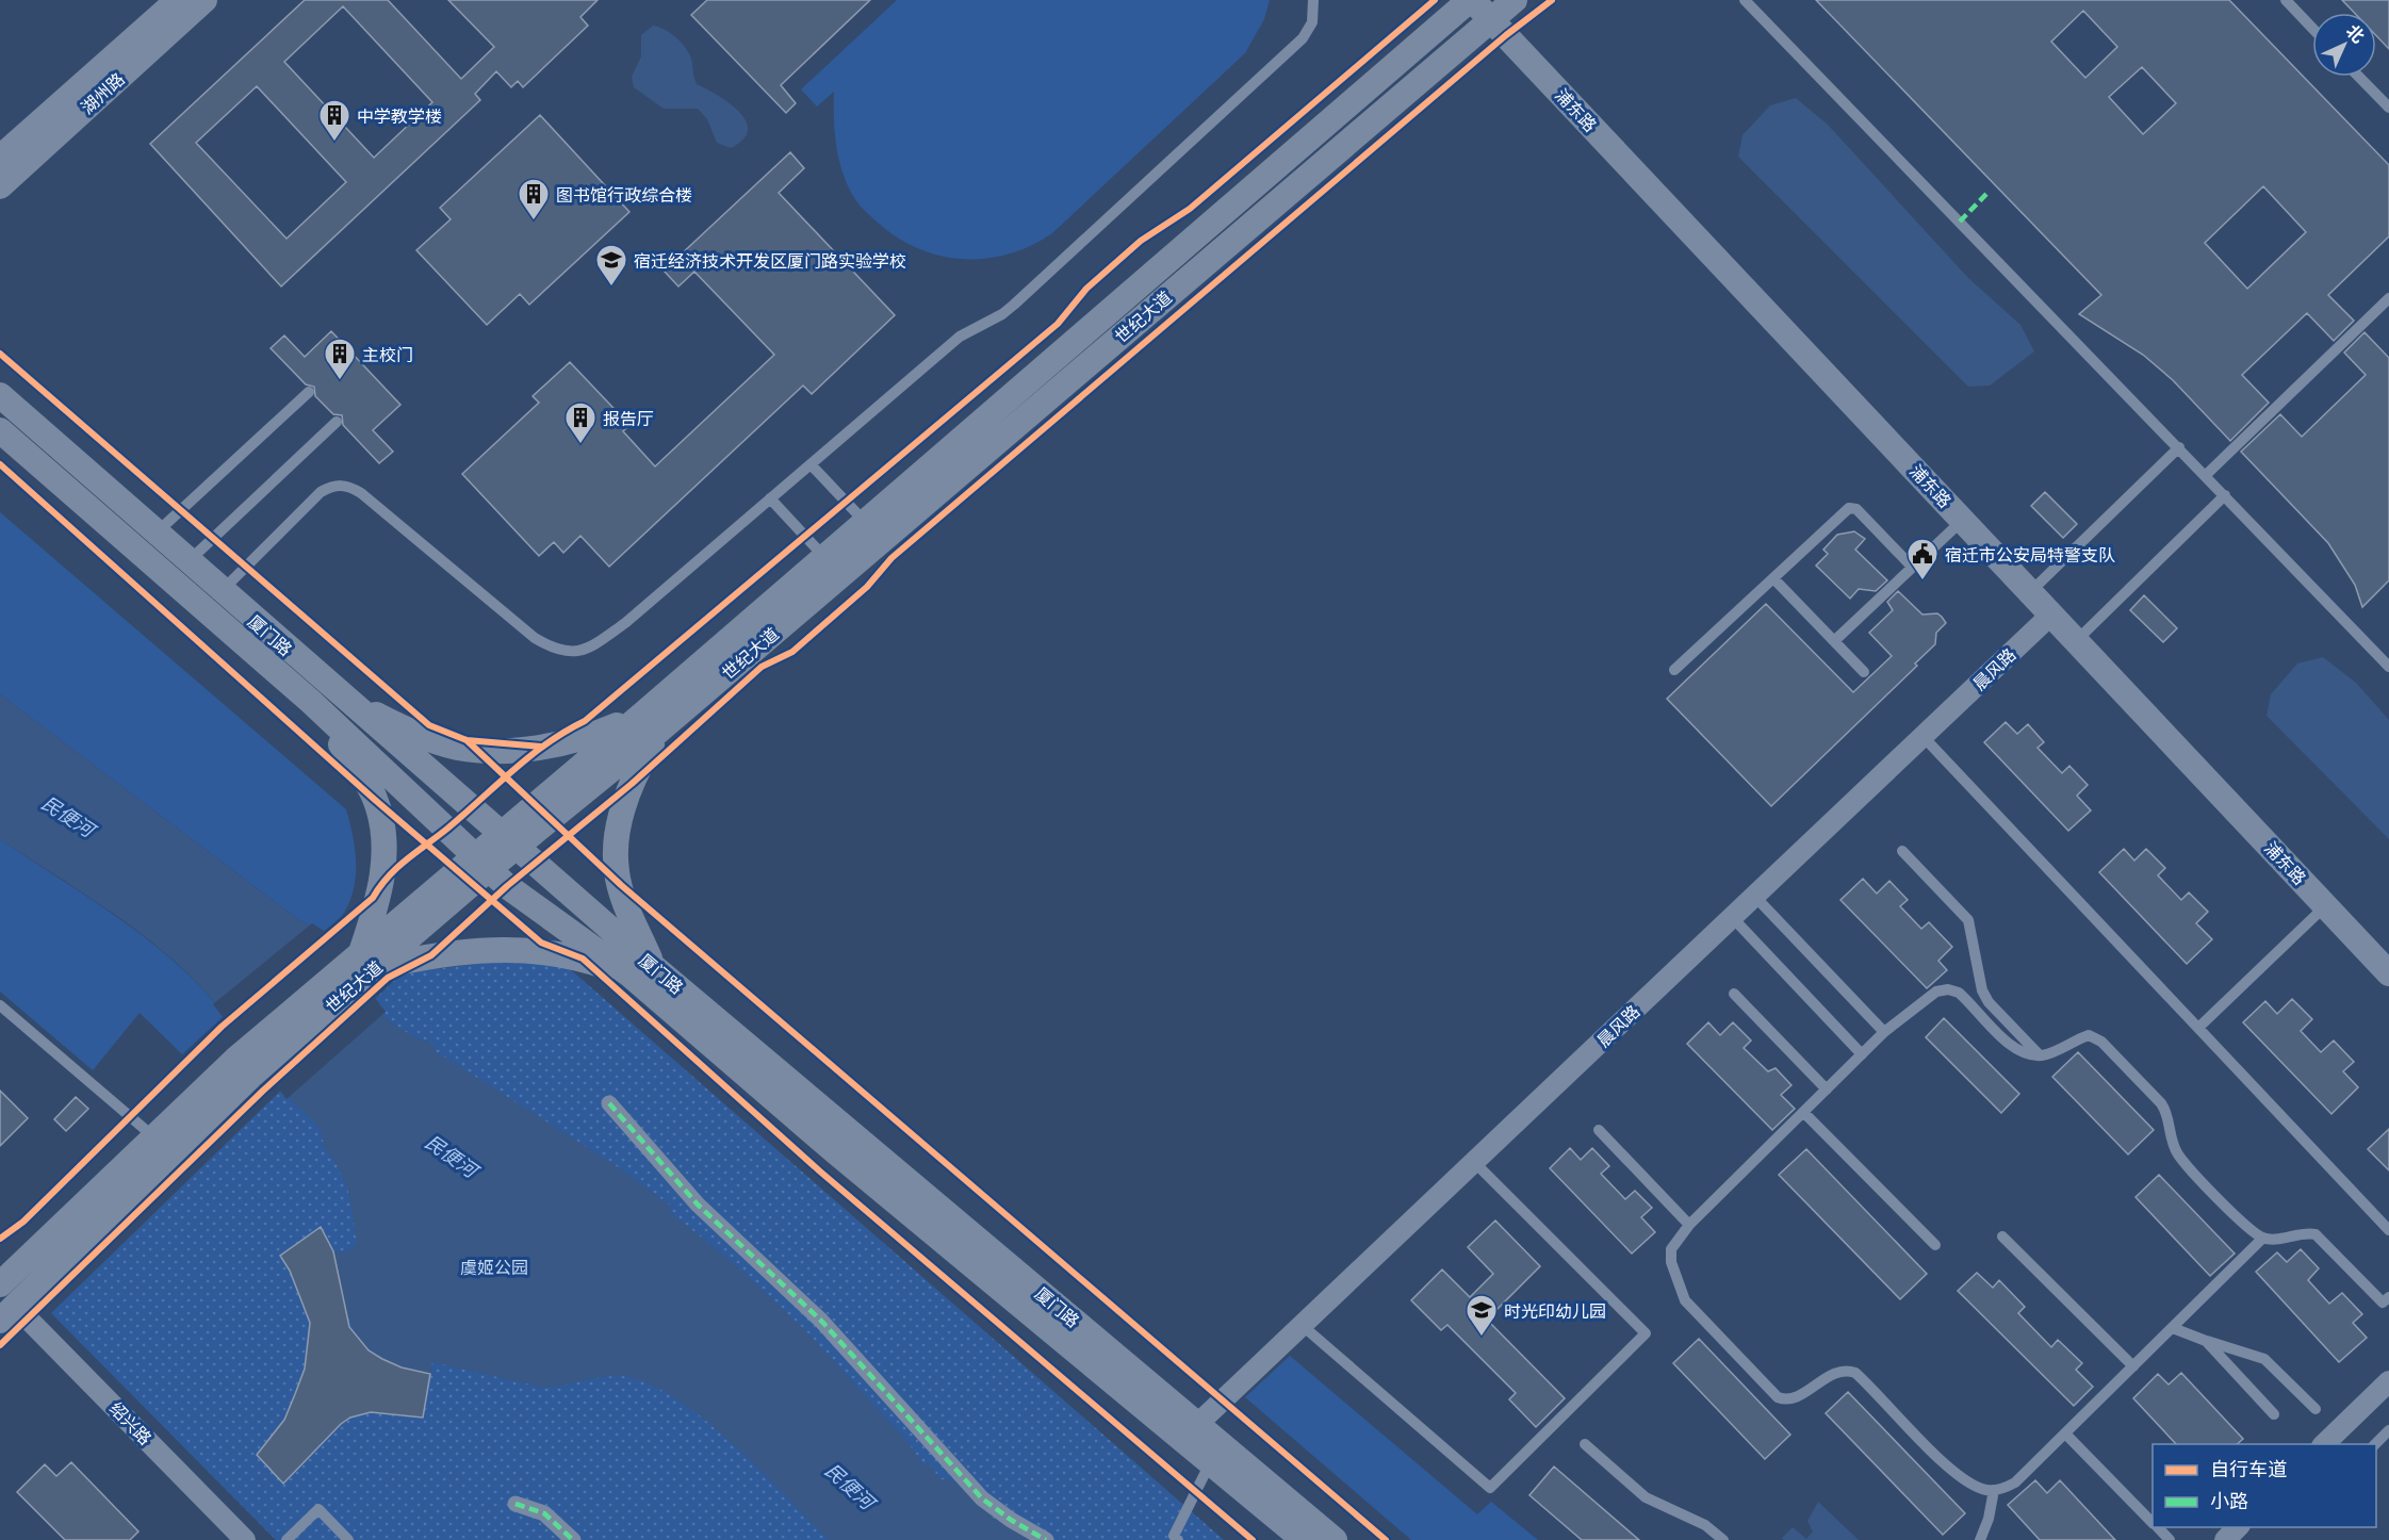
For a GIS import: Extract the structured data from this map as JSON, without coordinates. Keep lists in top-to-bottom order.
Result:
{
  "streets": {
    "street": [
      "湖州路",
      "浦东路",
      "世纪大道",
      "厦门路",
      "晨风路",
      "绍兴路"
    ]
  },
  "crossings": [
    ["浦东路", "世纪大道"],
    ["浦东路", "晨风路"],
    ["世纪大道", "厦门路"],
    ["世纪大道", "绍兴路"],
    ["厦门路", "晨风路"]
  ],
  "water": ["民便河"],
  "parks": ["虞姬公园"],
  "places": {
    "building": [
      "中学教学楼",
      "图书馆行政综合楼",
      "主校门",
      "报告厅"
    ],
    "school or university": ["宿迁经济技术开发区厦门路实验学校", "时光印幼儿园"],
    "public building": ["宿迁市公安局特警支队"]
  },
  "legend": ["自行车道", "小路"],
  "north": "top right"
}
